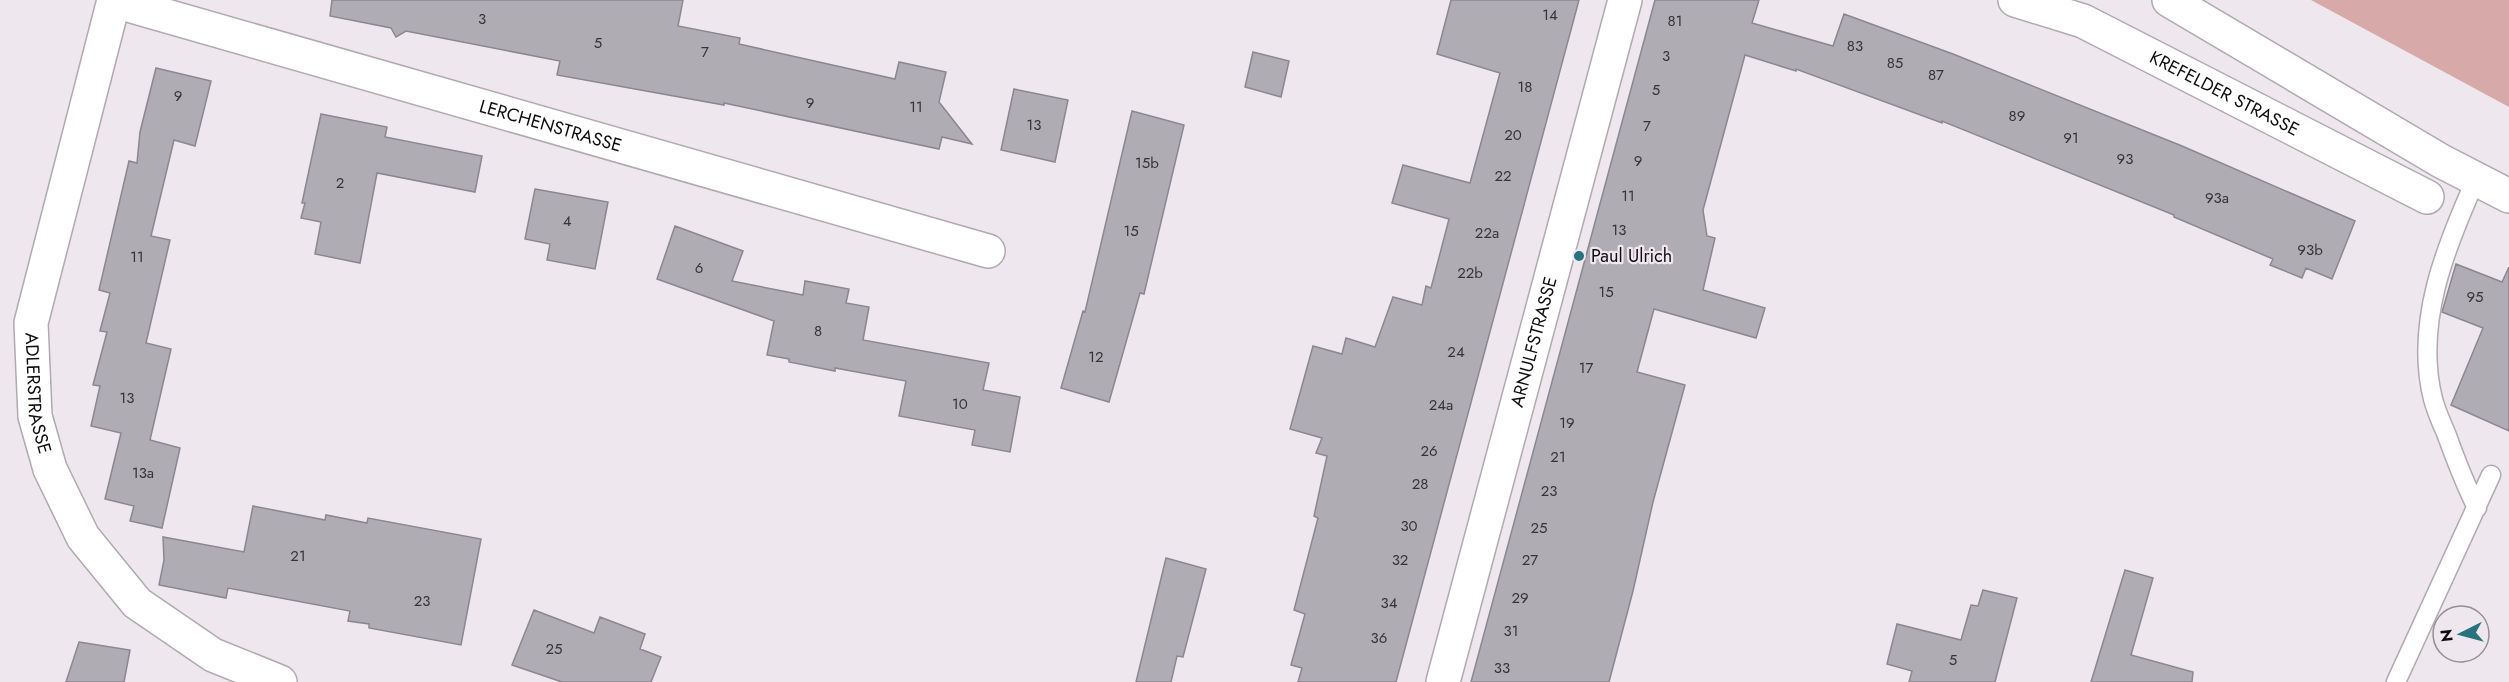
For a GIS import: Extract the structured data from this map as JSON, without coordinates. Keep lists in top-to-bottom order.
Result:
{
  "streets": {
    "street": [
      "KREFELDER STRASSE",
      "LERCHENSTRASSE",
      "ARNULFSTRASSE",
      "ADLERSTRASSE"
    ]
  },
  "crossings": [
    ["LERCHENSTRASSE", "ADLERSTRASSE"]
  ],
  "places": ["Paul Ulrich"],
  "house_numbers": [
    "14",
    "3",
    "81",
    "5",
    "83",
    "7",
    "3",
    "85",
    "87",
    "18",
    "5",
    "9",
    "9",
    "11",
    "89",
    "13",
    "7",
    "20",
    "91",
    "93",
    "9",
    "15b",
    "22",
    "2",
    "11",
    "93a",
    "4",
    "13",
    "15",
    "22a",
    "93b",
    "11",
    "6",
    "22b",
    "15",
    "95",
    "8",
    "24",
    "12",
    "17",
    "13",
    "10",
    "24a",
    "19",
    "26",
    "21",
    "13a",
    "28",
    "23",
    "30",
    "25",
    "21",
    "32",
    "27",
    "29",
    "23",
    "34",
    "31",
    "36",
    "25",
    "5",
    "33"
  ],
  "north": "left"
}
